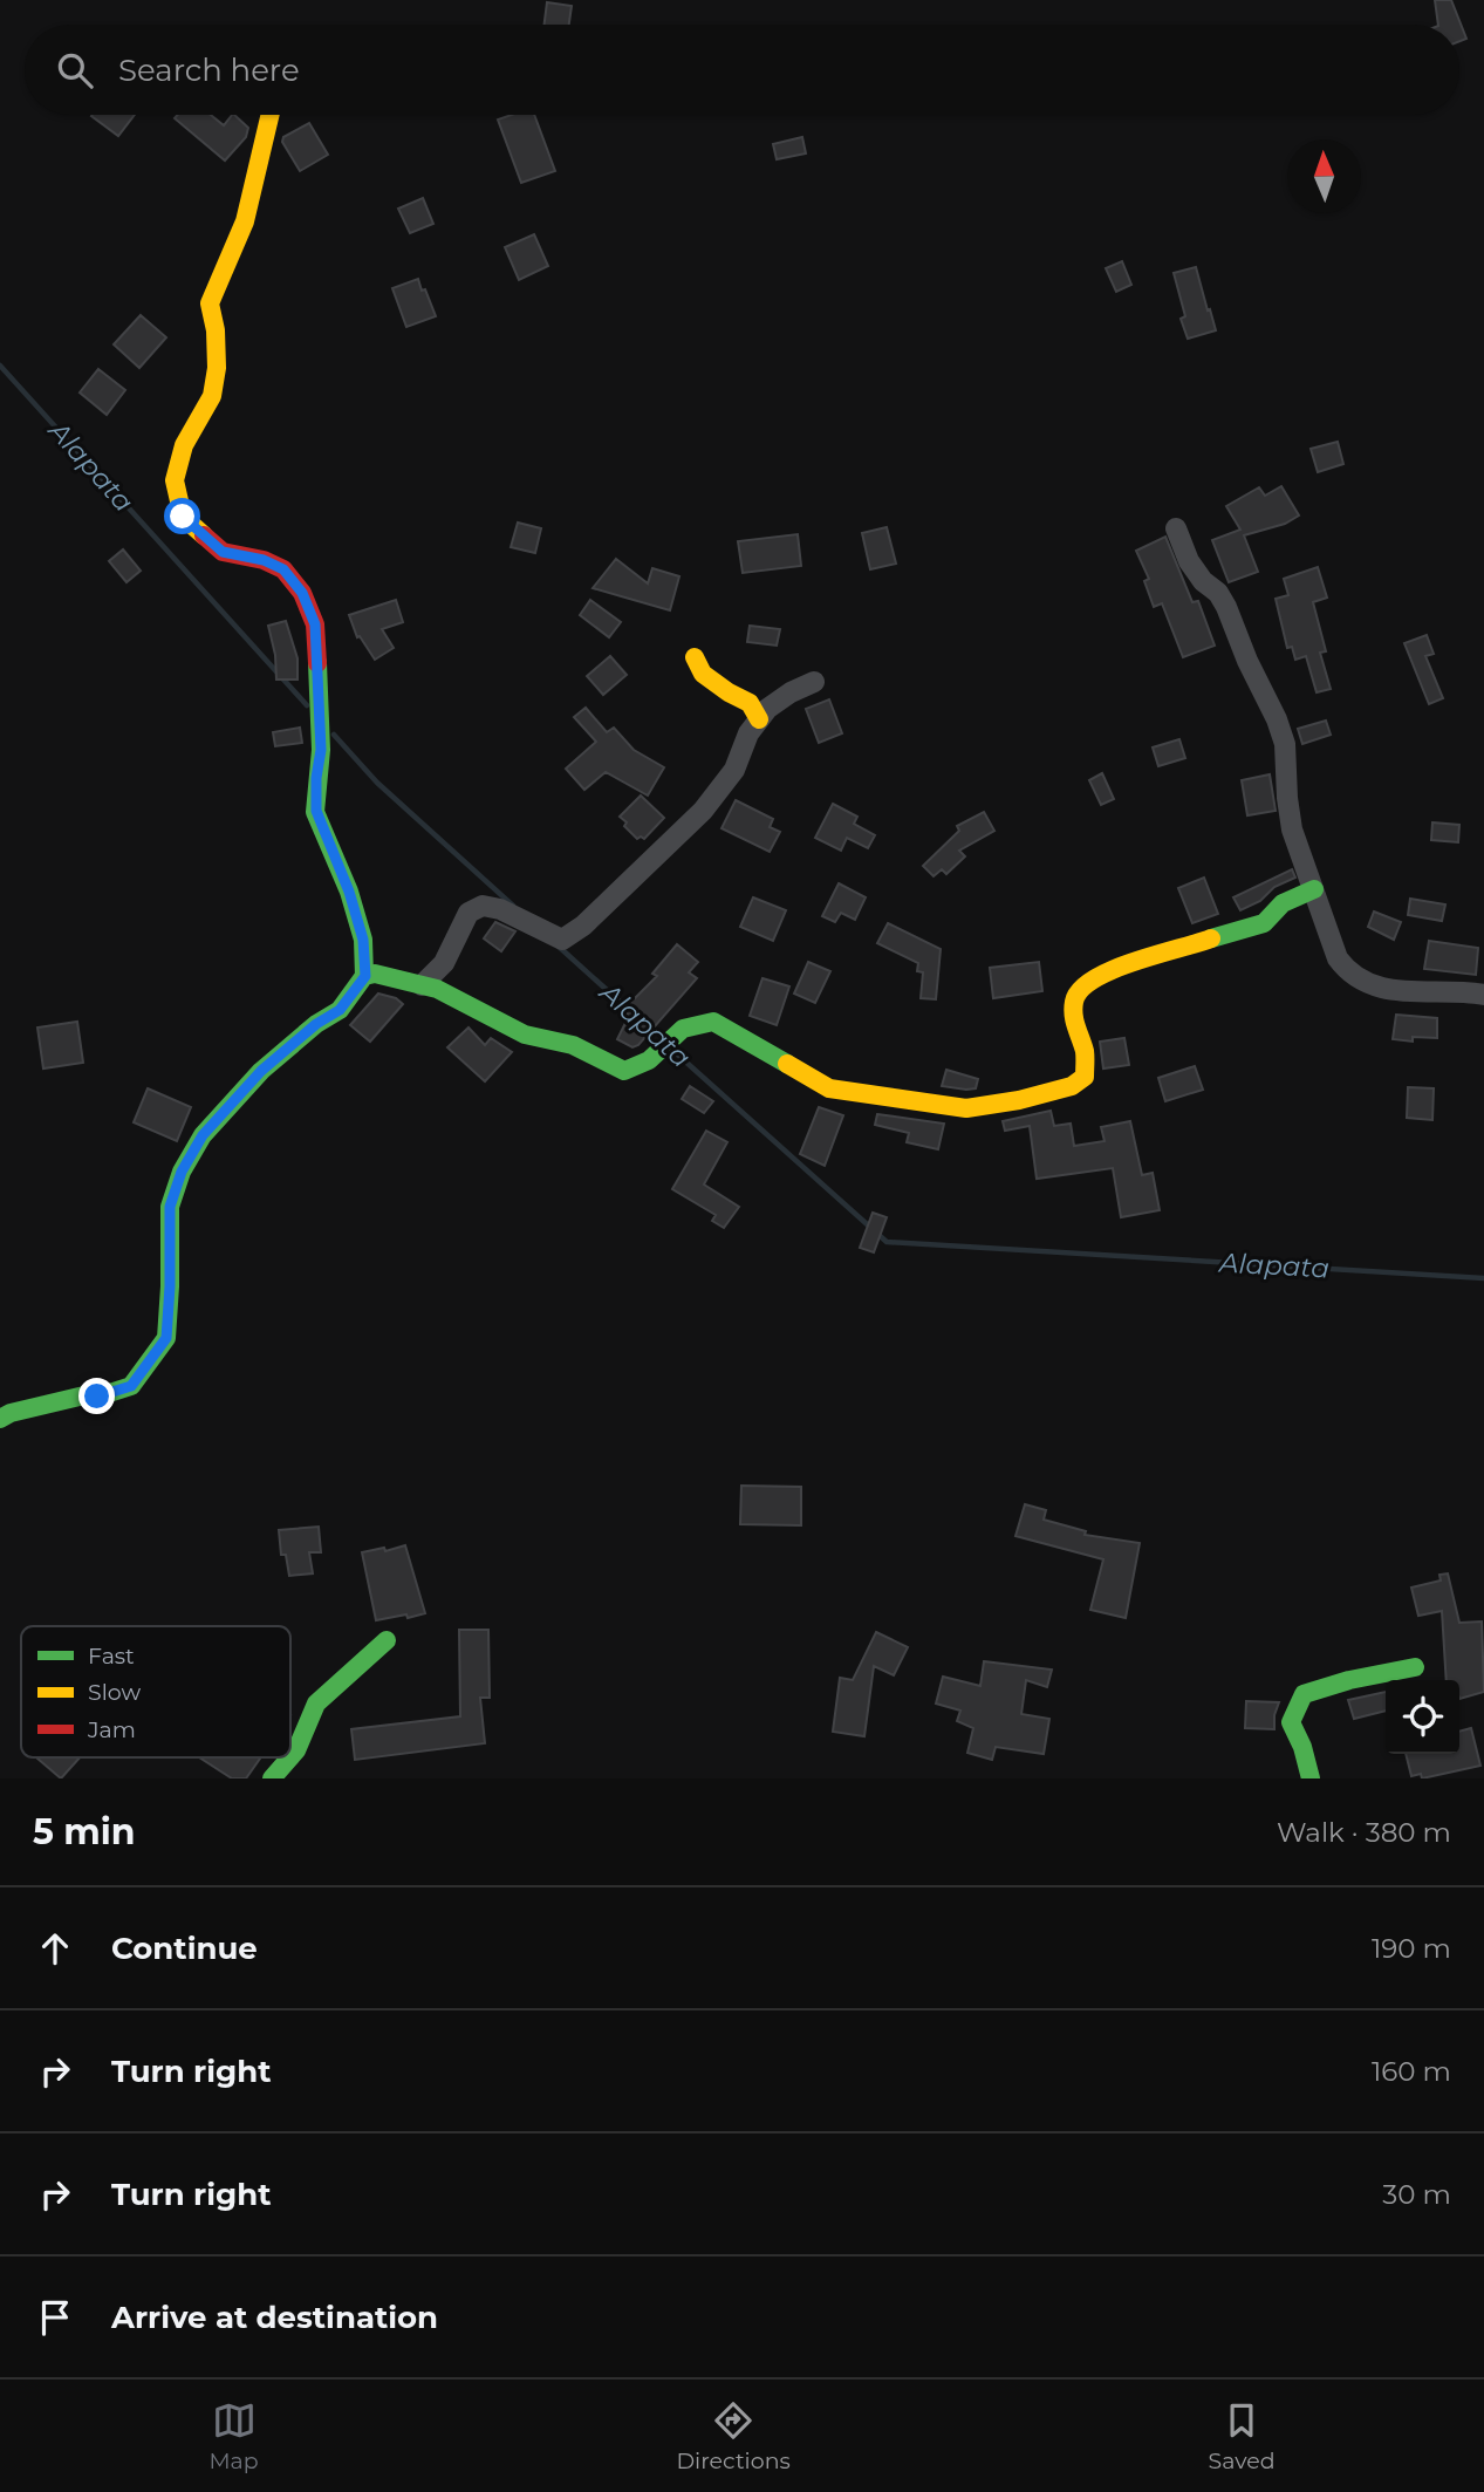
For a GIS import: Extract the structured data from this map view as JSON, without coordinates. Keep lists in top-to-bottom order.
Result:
{
  "water": ["Alapata"],
  "legend": ["Fast", "Slow", "Jam"],
  "north": "top",
  "page": {
    "search": "Search here",
    "heading": ["5 min", "Walk · 380 m"],
    "list": [
      ["Continue", "190 m"],
      ["Turn right", "160 m"],
      ["Turn right", "30 m"],
      "Arrive at destination"
    ],
    "nav": ["Map", "Directions", "Saved"]
  }
}
